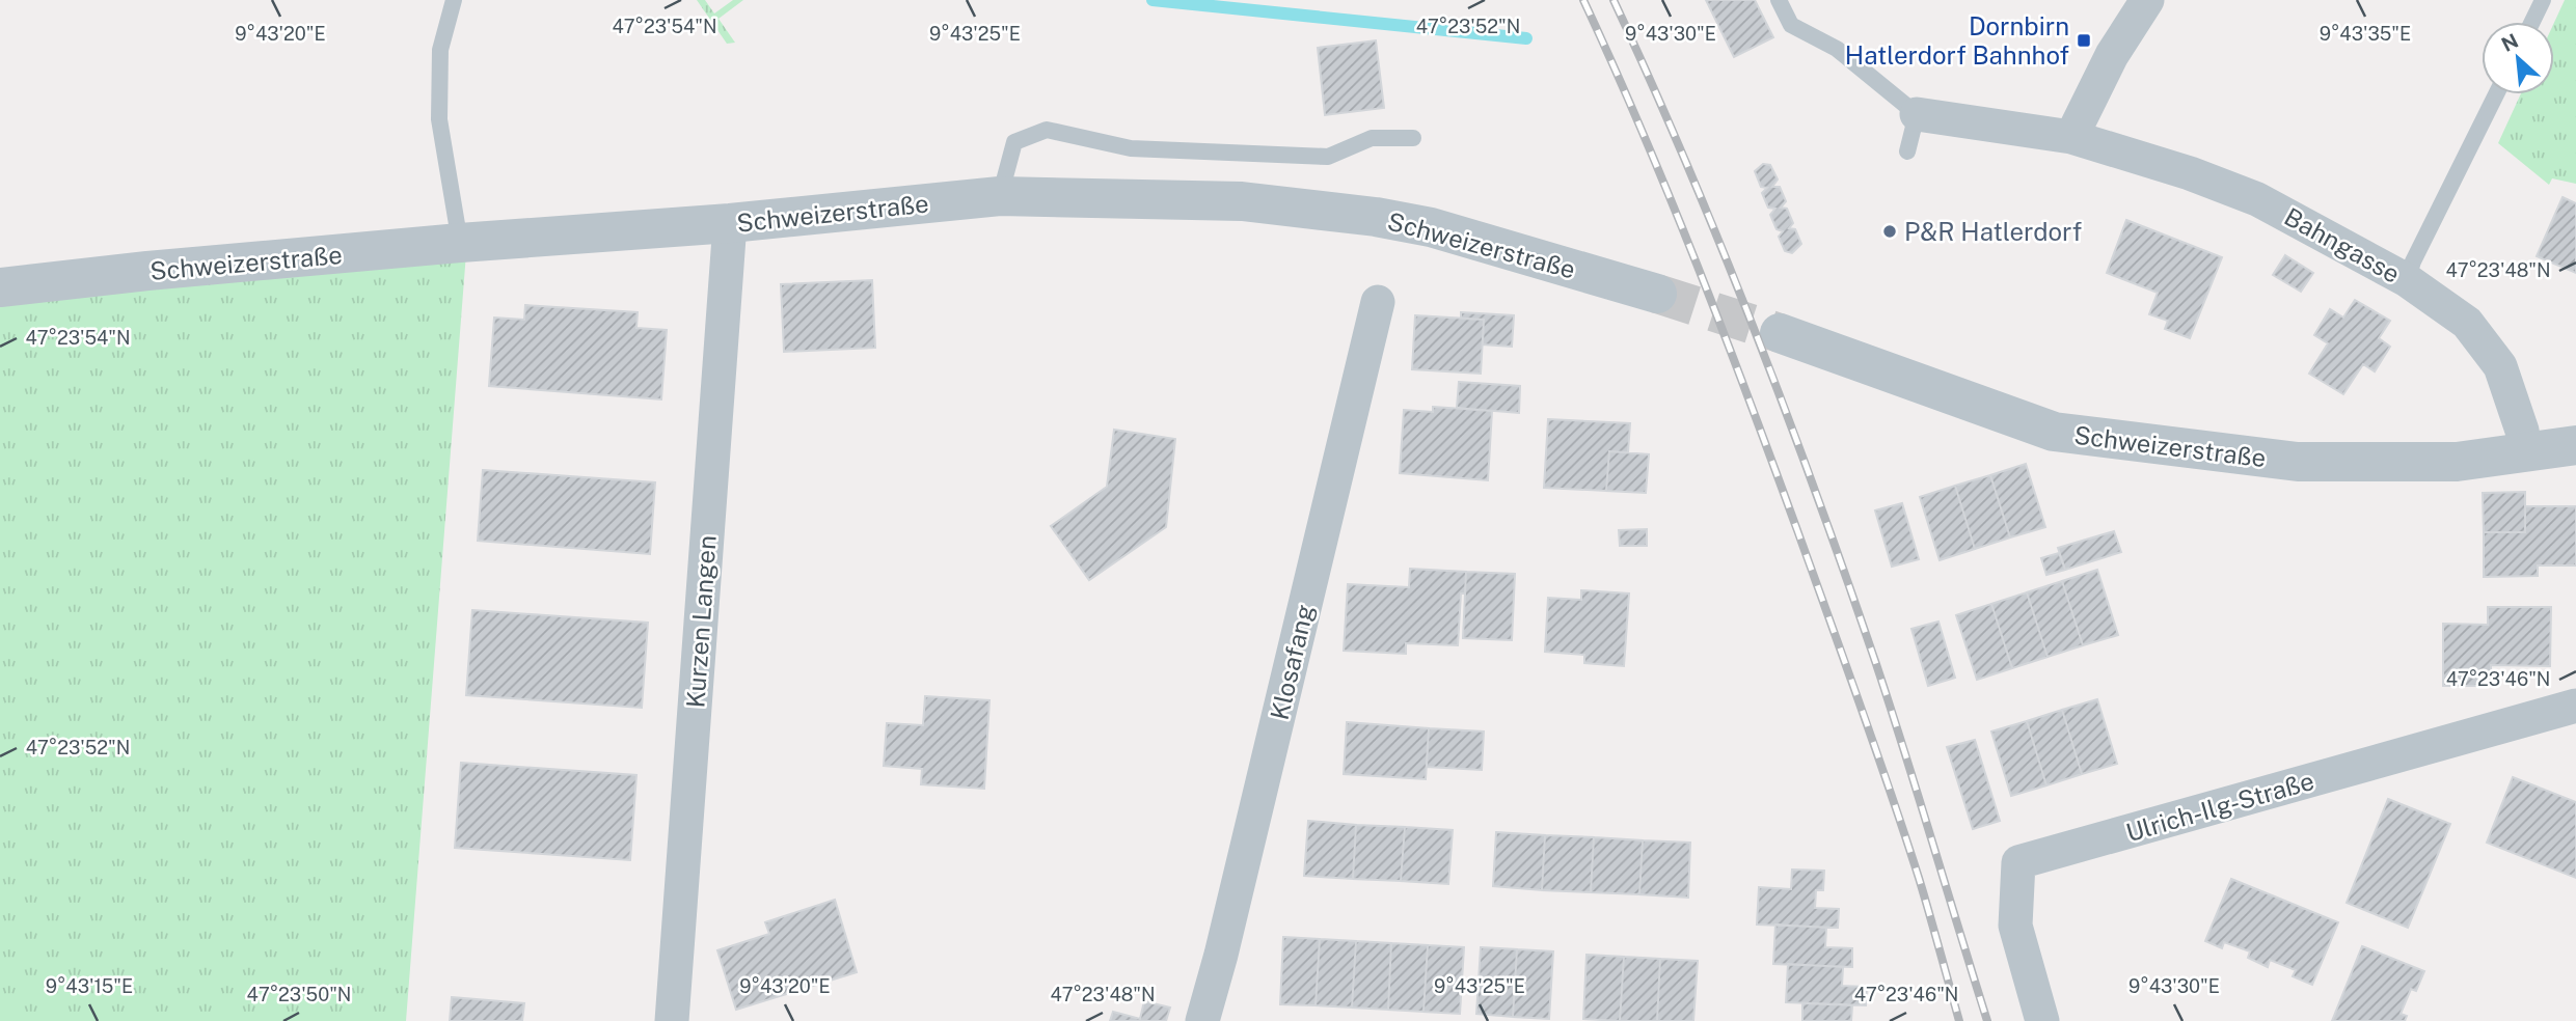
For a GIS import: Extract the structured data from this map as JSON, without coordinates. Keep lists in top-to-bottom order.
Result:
{
  "streets": {
    "street": [
      "Schweizerstraße",
      "Bahngasse",
      "Kurzen Langen",
      "Klosafang",
      "Ulrich-Ilg-Straße"
    ]
  },
  "crossings": [
    ["Schweizerstraße", "Bahngasse"],
    ["Schweizerstraße", "Kurzen Langen"]
  ],
  "places": {
    "transit": ["Dornbirn Hatlerdorf Bahnhof"],
    "other": ["P&R Hatlerdorf"]
  },
  "north": "top left",
  "coordinates": [
    "47°23'54\"N",
    "47°23'52\"N",
    "9°43'20\"E",
    "9°43'25\"E",
    "9°43'30\"E",
    "9°43'35\"E",
    "47°23'48\"N",
    "47°23'46\"N",
    "9°43'15\"E",
    "47°23'50\"N"
  ]
}
